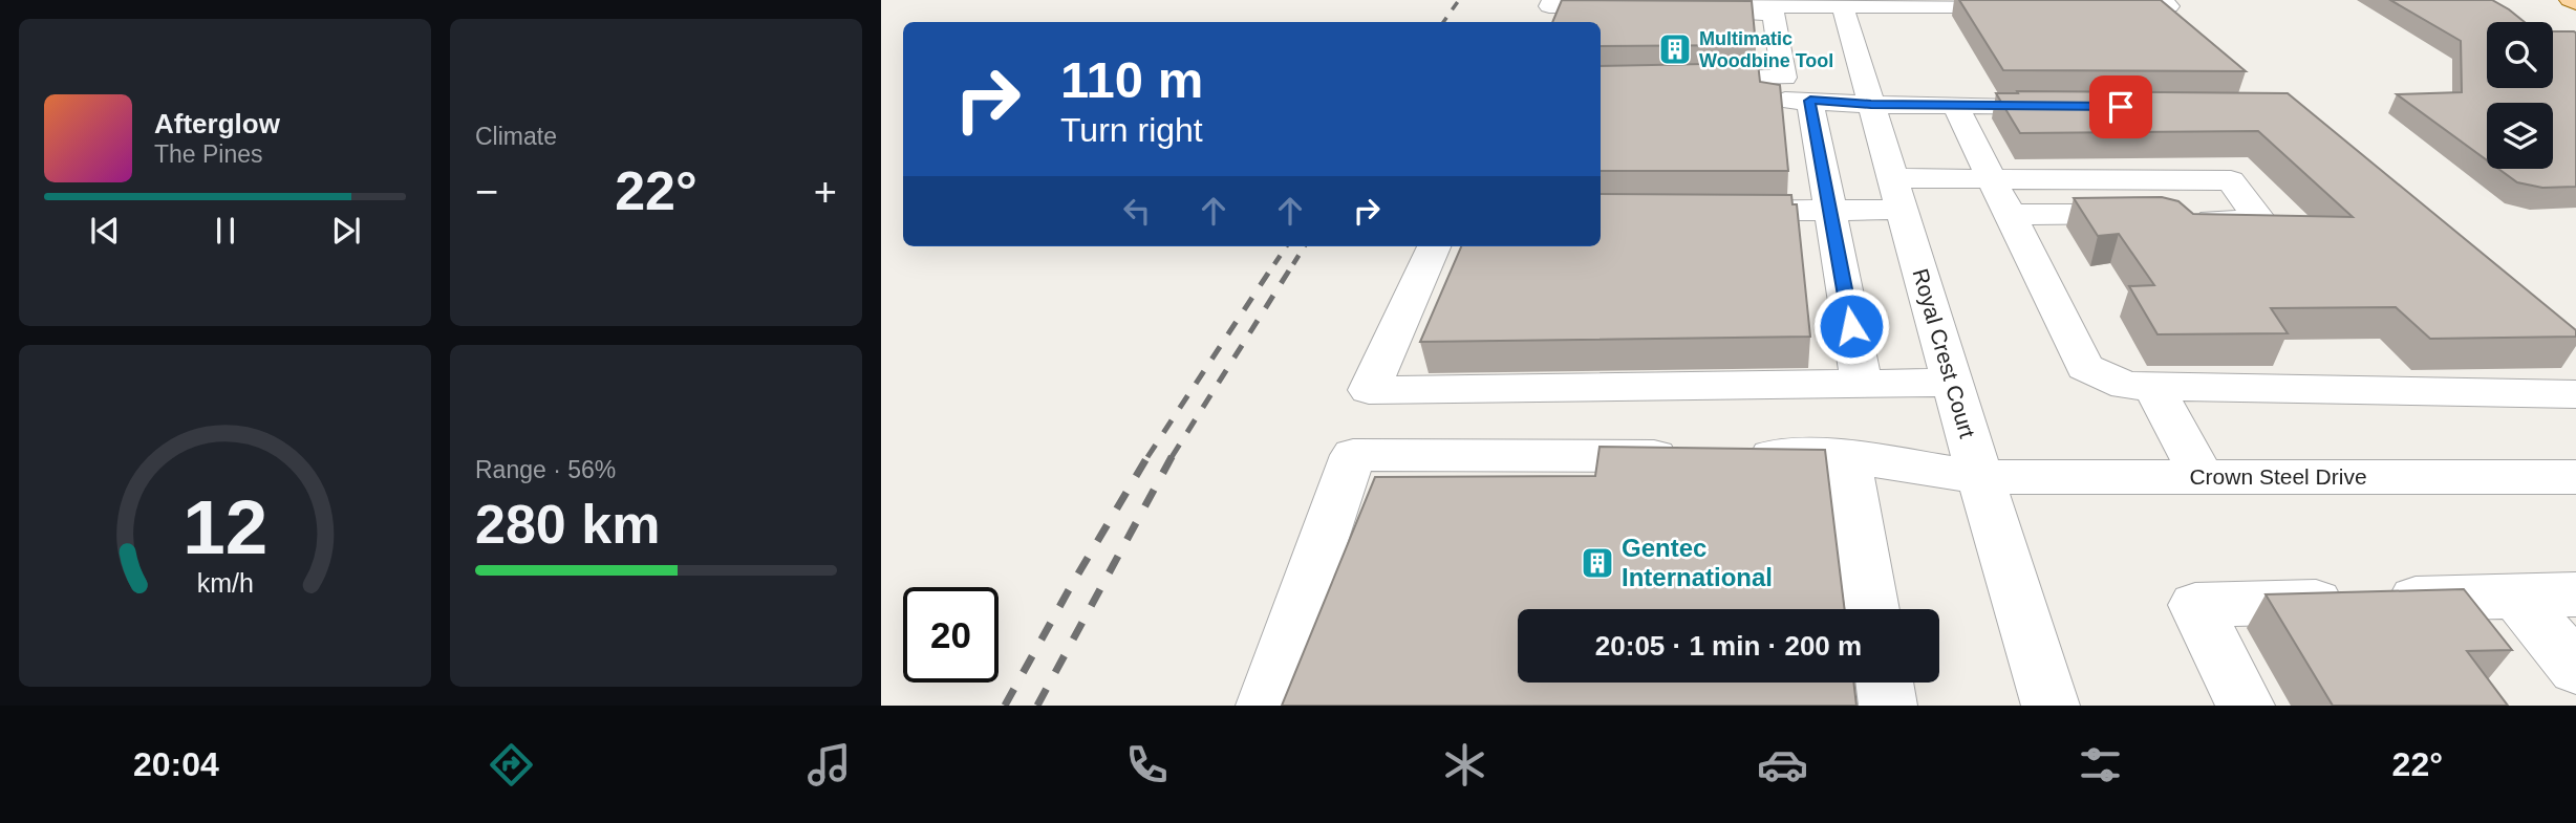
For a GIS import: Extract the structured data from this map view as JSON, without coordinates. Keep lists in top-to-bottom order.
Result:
{
  "streets": {
    "street": ["Royal Crest Court", "Crown Steel Drive"]
  },
  "crossings": [
    ["Royal Crest Court", "Crown Steel Drive"]
  ],
  "places": {
    "building": ["Multimatic Woodbine Tool", "Gentec International"]
  },
  "page": {
    "tile": [
      "Climate",
      ["Range · 56%", "280 km"]
    ],
    "turn": ["110 m", "Turn right"],
    "song": ["Afterglow", "The Pines"],
    "heat": ["−", "22°", "+"],
    "limit": "20",
    "trip": "20:05 · 1 min · 200 m",
    "tabs": ["20:04", "22°"],
    "gauge": ["12", "km/h"]
  }
}
